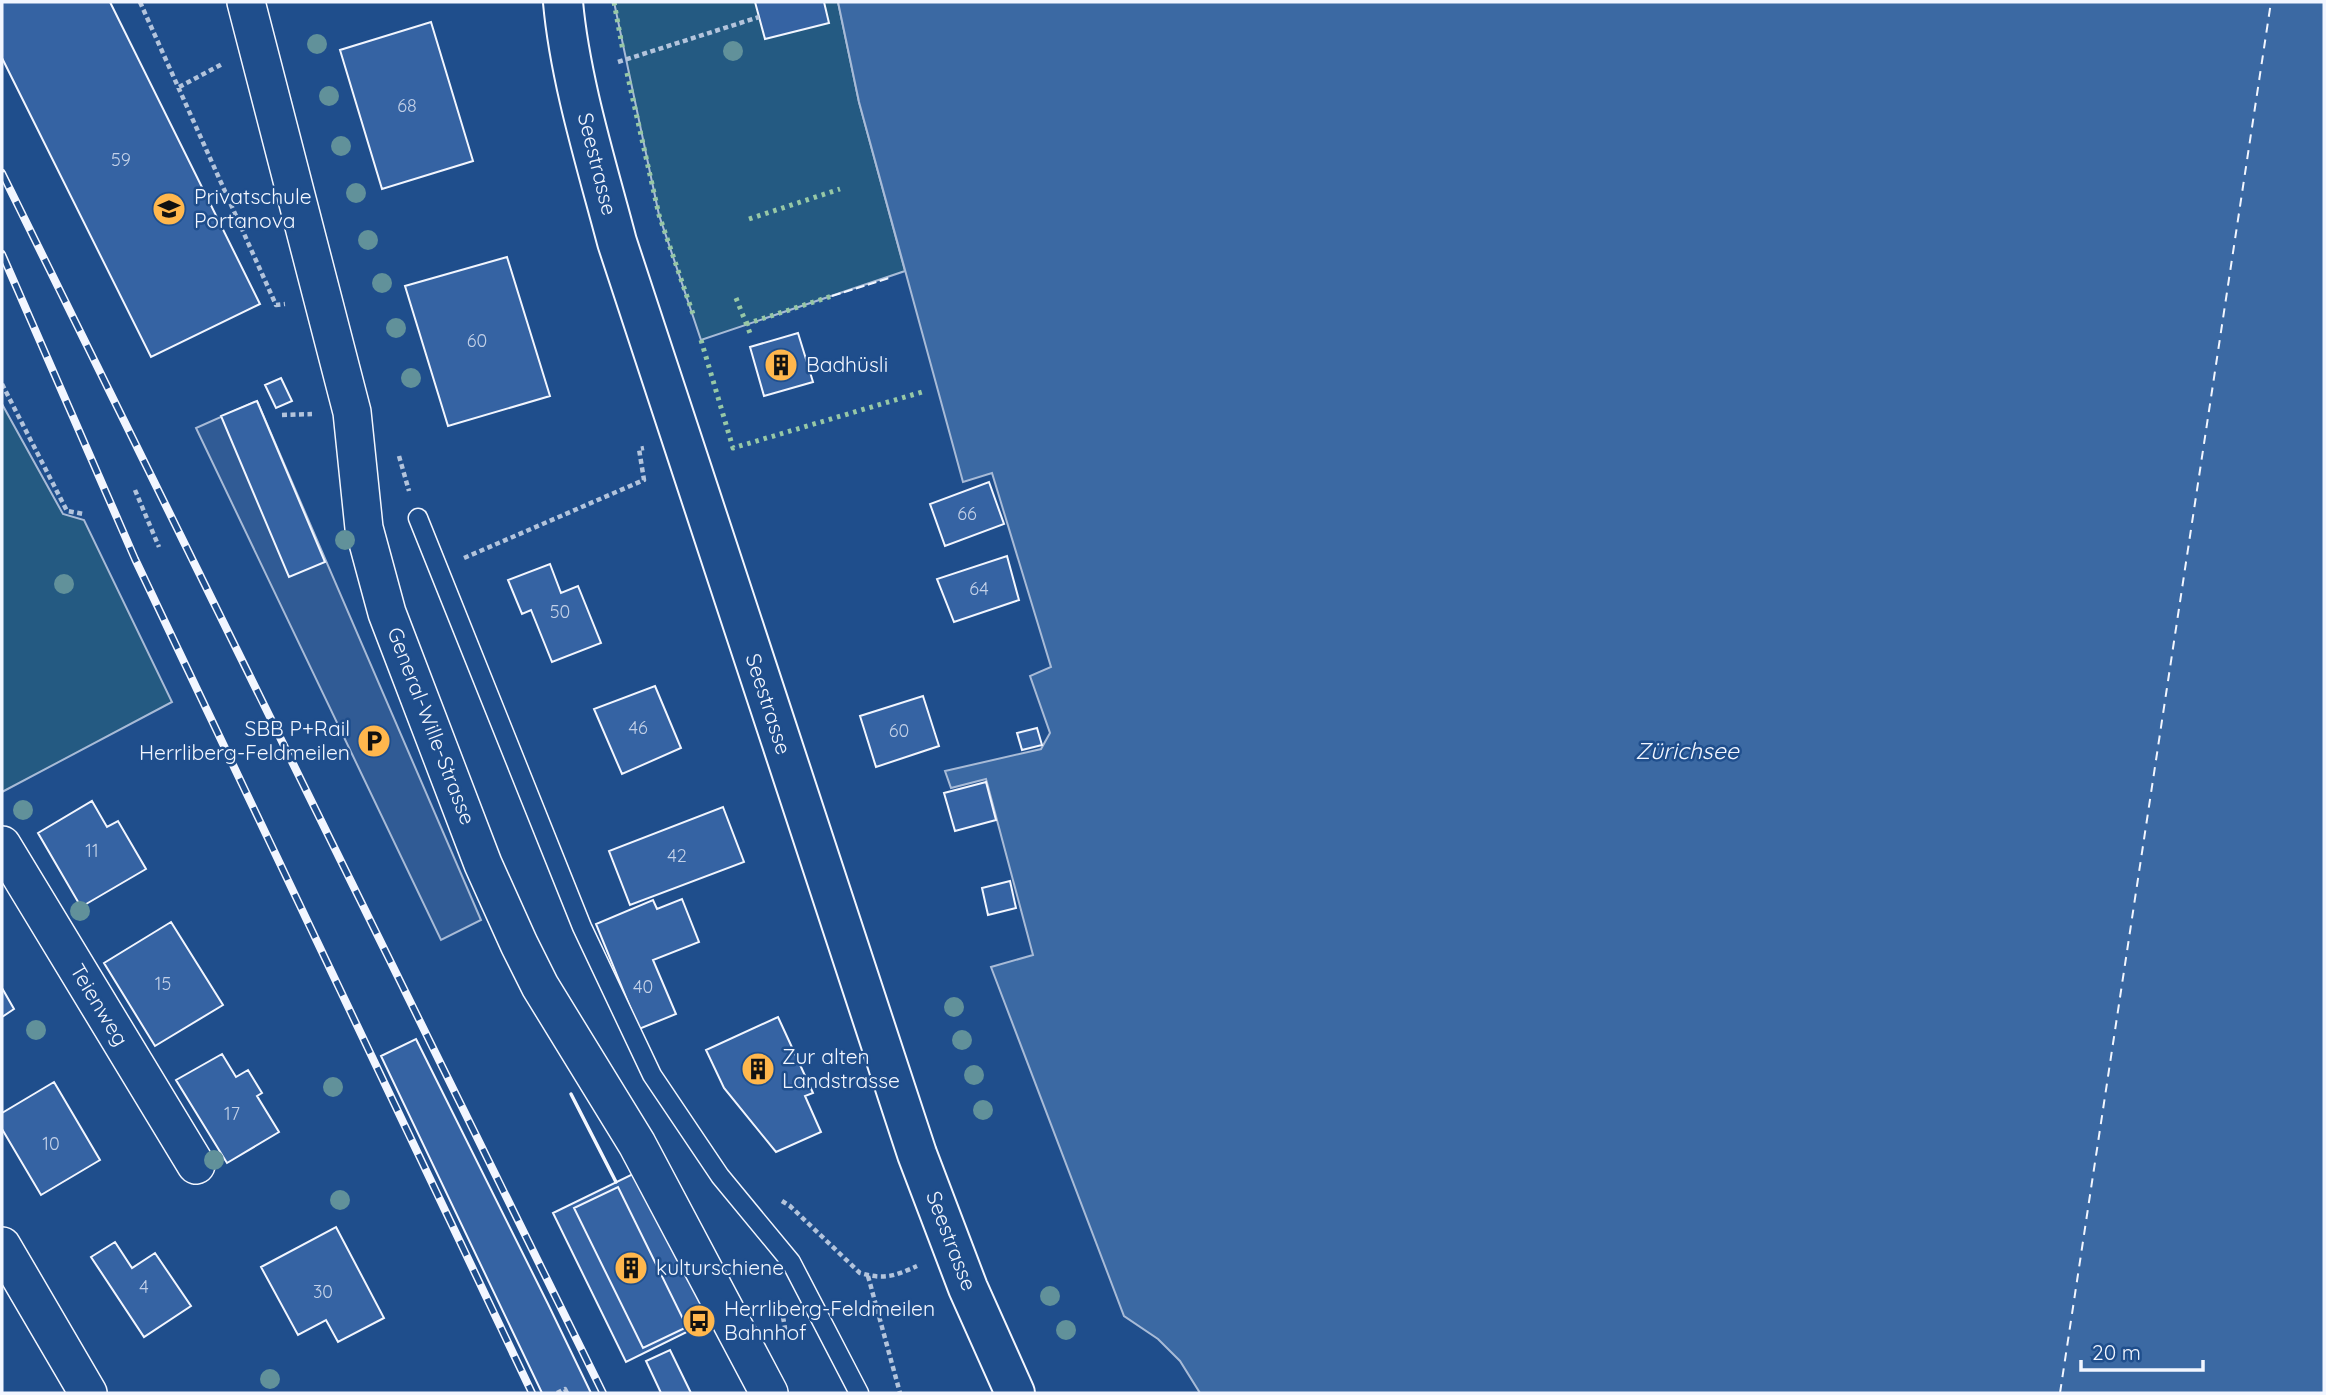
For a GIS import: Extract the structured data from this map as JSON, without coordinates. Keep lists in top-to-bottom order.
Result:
{
  "streets": {
    "main road": ["Seestrasse"],
    "street": ["General-Wille-Strasse", "Teienweg"]
  },
  "water": ["Zürichsee"],
  "places": {
    "school or university": ["Privatschule Portanova"],
    "building": ["Badhüsli", "Zur alten Landstrasse", "kulturschiene"],
    "parking": ["SBB P+Rail Herrliberg-Feldmeilen"],
    "bus stop": ["Herrliberg-Feldmeilen Bahnhof"]
  },
  "house_numbers": [
    "68",
    "59",
    "60",
    "66",
    "64",
    "50",
    "46",
    "60",
    "11",
    "42",
    "15",
    "40",
    "17",
    "10",
    "4",
    "30"
  ],
  "scale_bar": "20 m"
}
